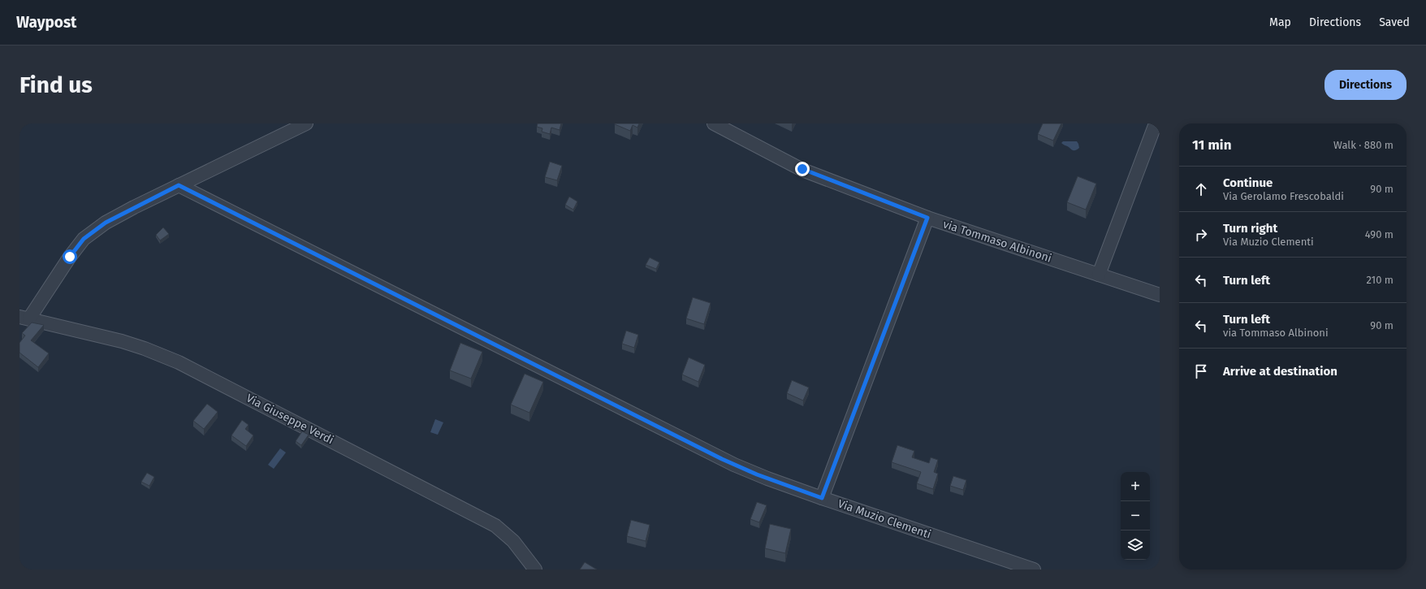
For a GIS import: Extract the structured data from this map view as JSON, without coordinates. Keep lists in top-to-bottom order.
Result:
{
  "streets": {
    "street": ["via Tommaso Albinoni", "Via Giuseppe Verdi", "Via Muzio Clementi"]
  },
  "page": {
    "header": "Waypost",
    "nav": ["Map", "Directions", "Saved"],
    "buttons": "Directions",
    "title": "Find us",
    "heading": ["11 min", "Walk · 880 m"],
    "list": [
      ["Continue", "Via Gerolamo Frescobaldi", "90 m"],
      ["Turn right", "Via Muzio Clementi", "490 m"],
      ["Turn left", "210 m"],
      ["Turn left", "via Tommaso Albinoni", "90 m"],
      "Arrive at destination"
    ],
    "map_buttons": ["+", "−"]
  }
}
